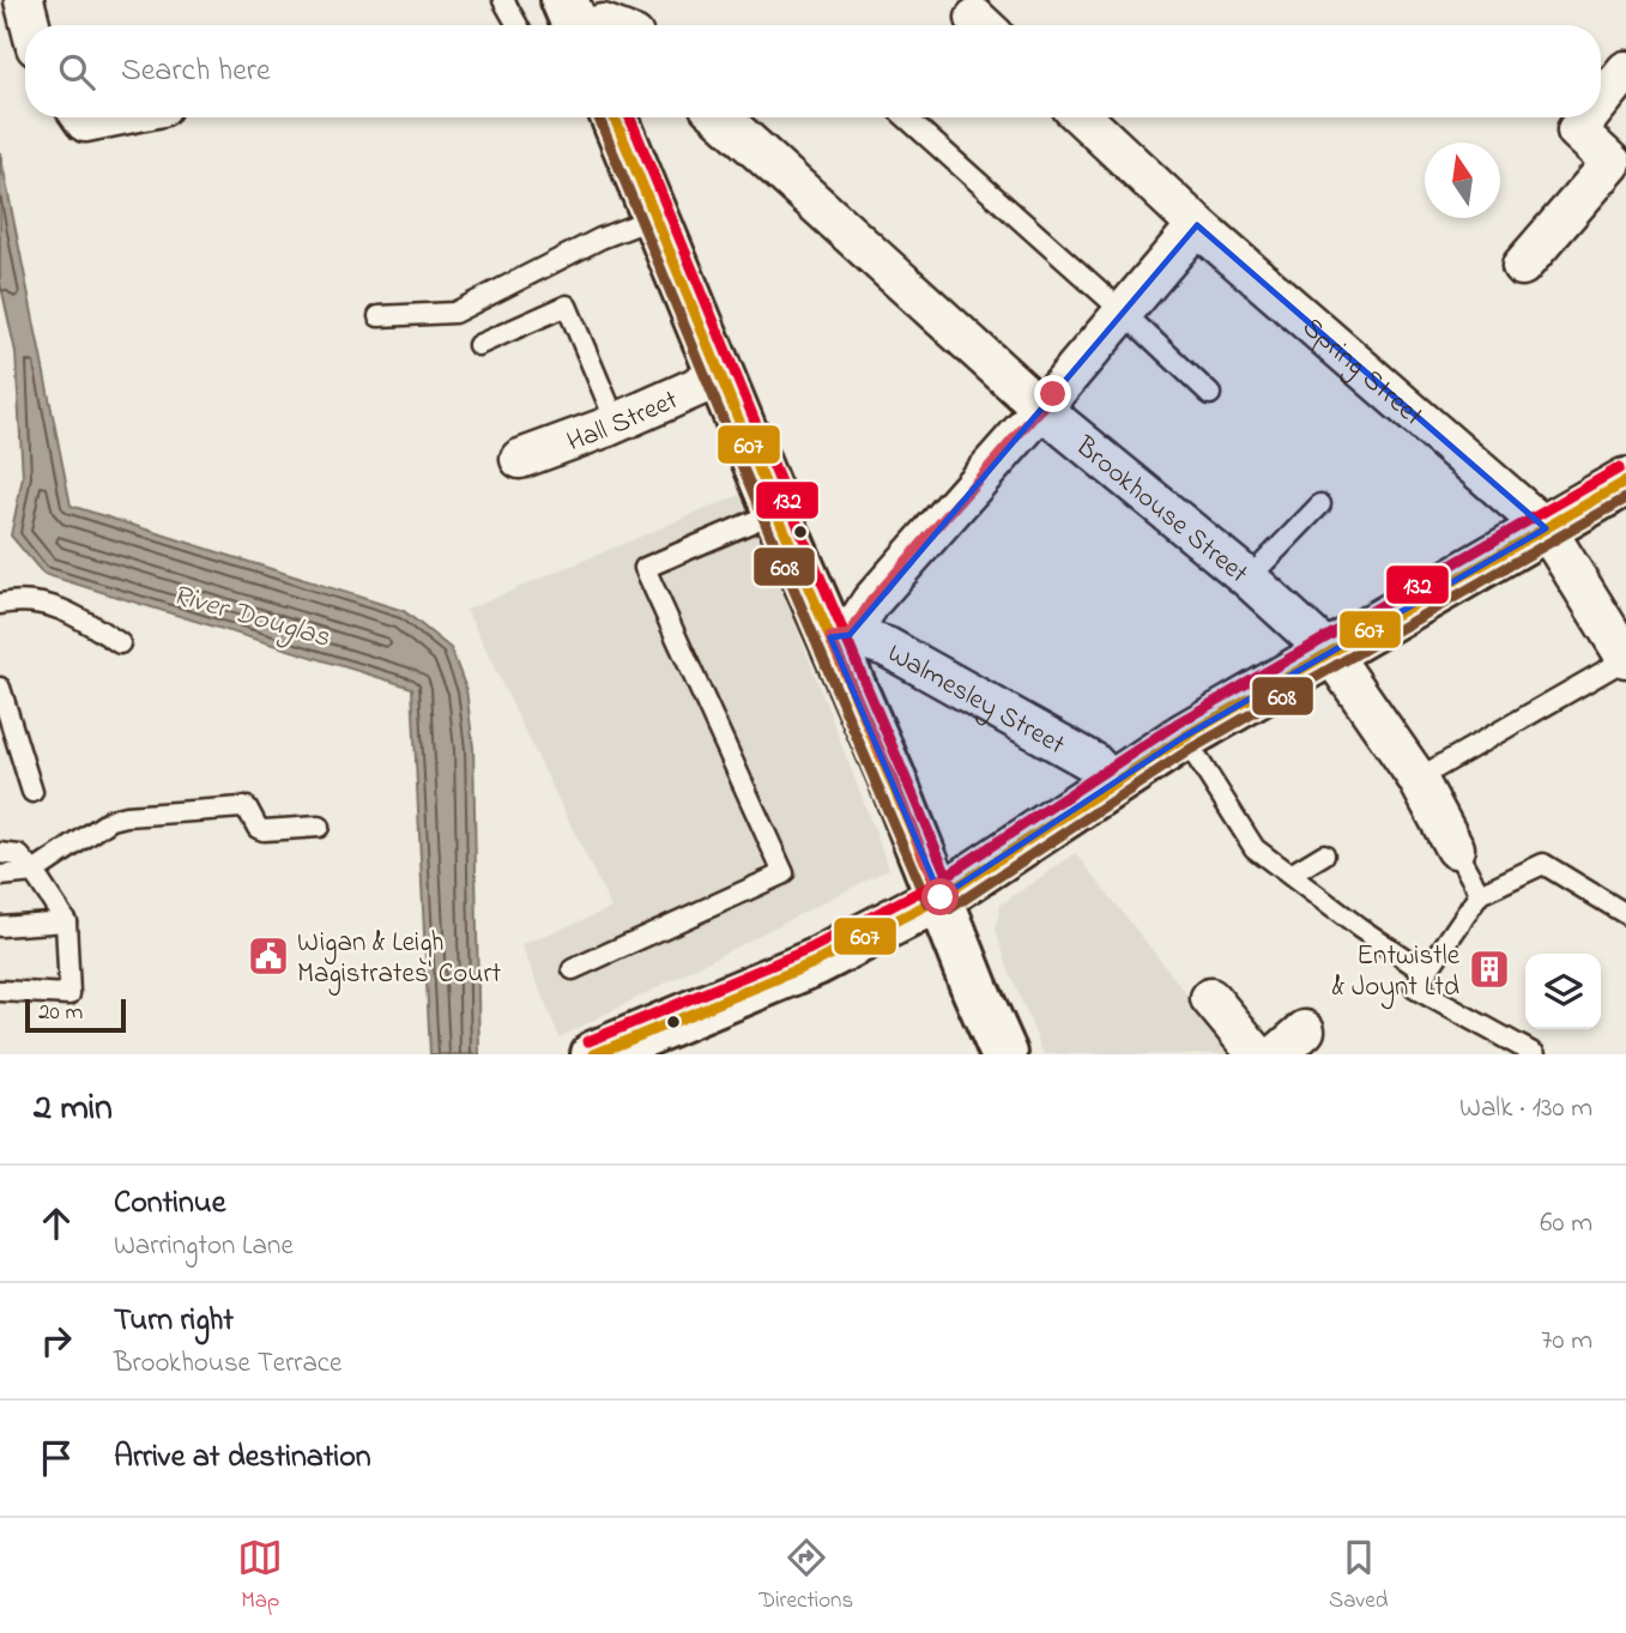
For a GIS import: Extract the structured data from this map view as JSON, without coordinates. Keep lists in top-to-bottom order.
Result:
{
  "streets": {
    "street": [
      "Spring Street",
      "Hall Street",
      "Brookhouse Street",
      "Walmesley Street"
    ]
  },
  "water": ["River Douglas"],
  "places": {
    "public building": ["Wigan & Leigh Magistrates' Court"],
    "building": ["Entwistle & Joynt Ltd"]
  },
  "lines": ["transit line 607", "transit line 608", "transit line 132"],
  "scale_bar": "20 m",
  "north": "top",
  "page": {
    "search": "Search here",
    "scale": "20 m",
    "heading": ["2 min", "Walk · 130 m"],
    "list": [
      ["Continue", "Warrington Lane", "60 m"],
      ["Turn right", "Brookhouse Terrace", "70 m"],
      "Arrive at destination"
    ],
    "nav": ["Map", "Directions", "Saved"]
  }
}
